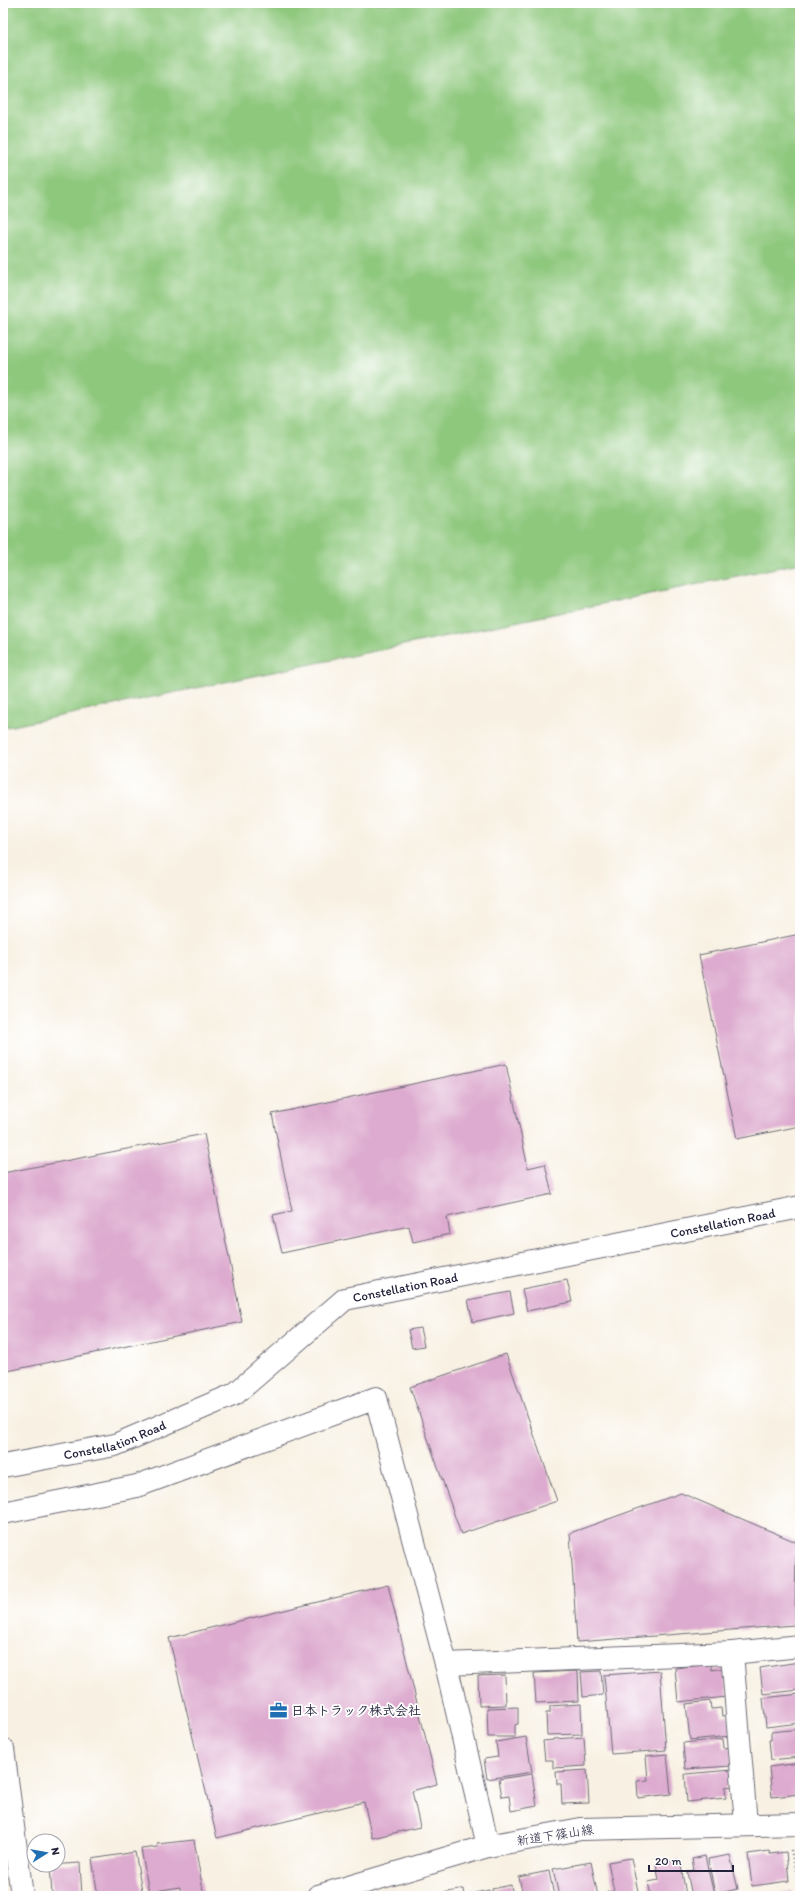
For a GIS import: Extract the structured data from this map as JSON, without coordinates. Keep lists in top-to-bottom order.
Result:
{
  "streets": {
    "street": ["Constellation Road", "新道下篠山線"]
  },
  "places": {
    "office": ["日本トラック株式会社"]
  },
  "scale_bar": "20 m",
  "north": "right"
}
